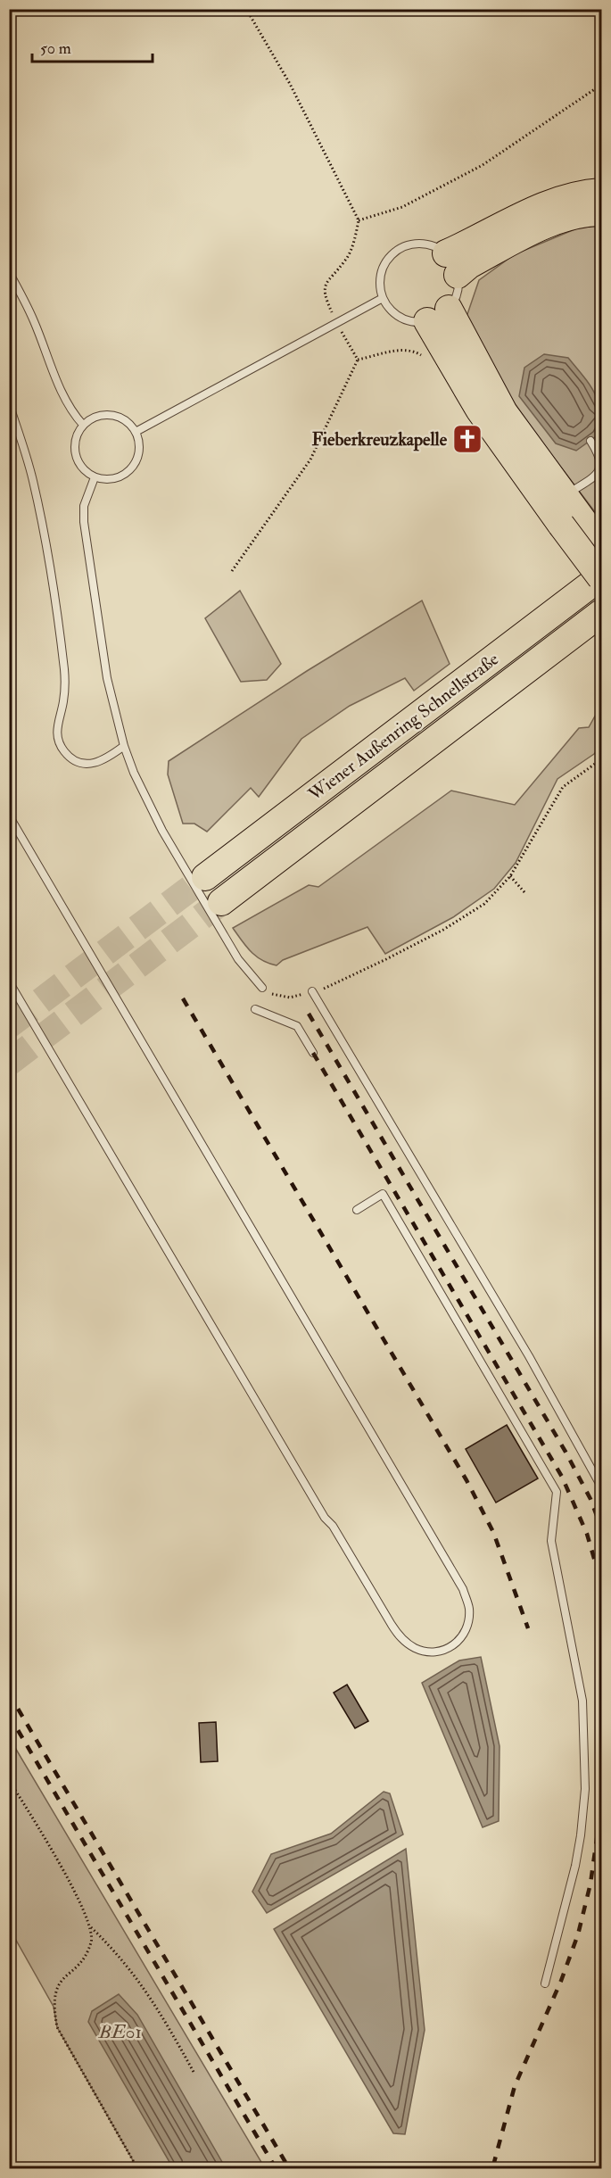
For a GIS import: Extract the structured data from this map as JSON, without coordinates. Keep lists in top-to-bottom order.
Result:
{
  "streets": {
    "highway": ["Wiener Außenring Schnellstraße"]
  },
  "water": ["BE01"],
  "places": {
    "church": ["Fieberkreuzkapelle"]
  },
  "scale_bar": "50 m"
}
